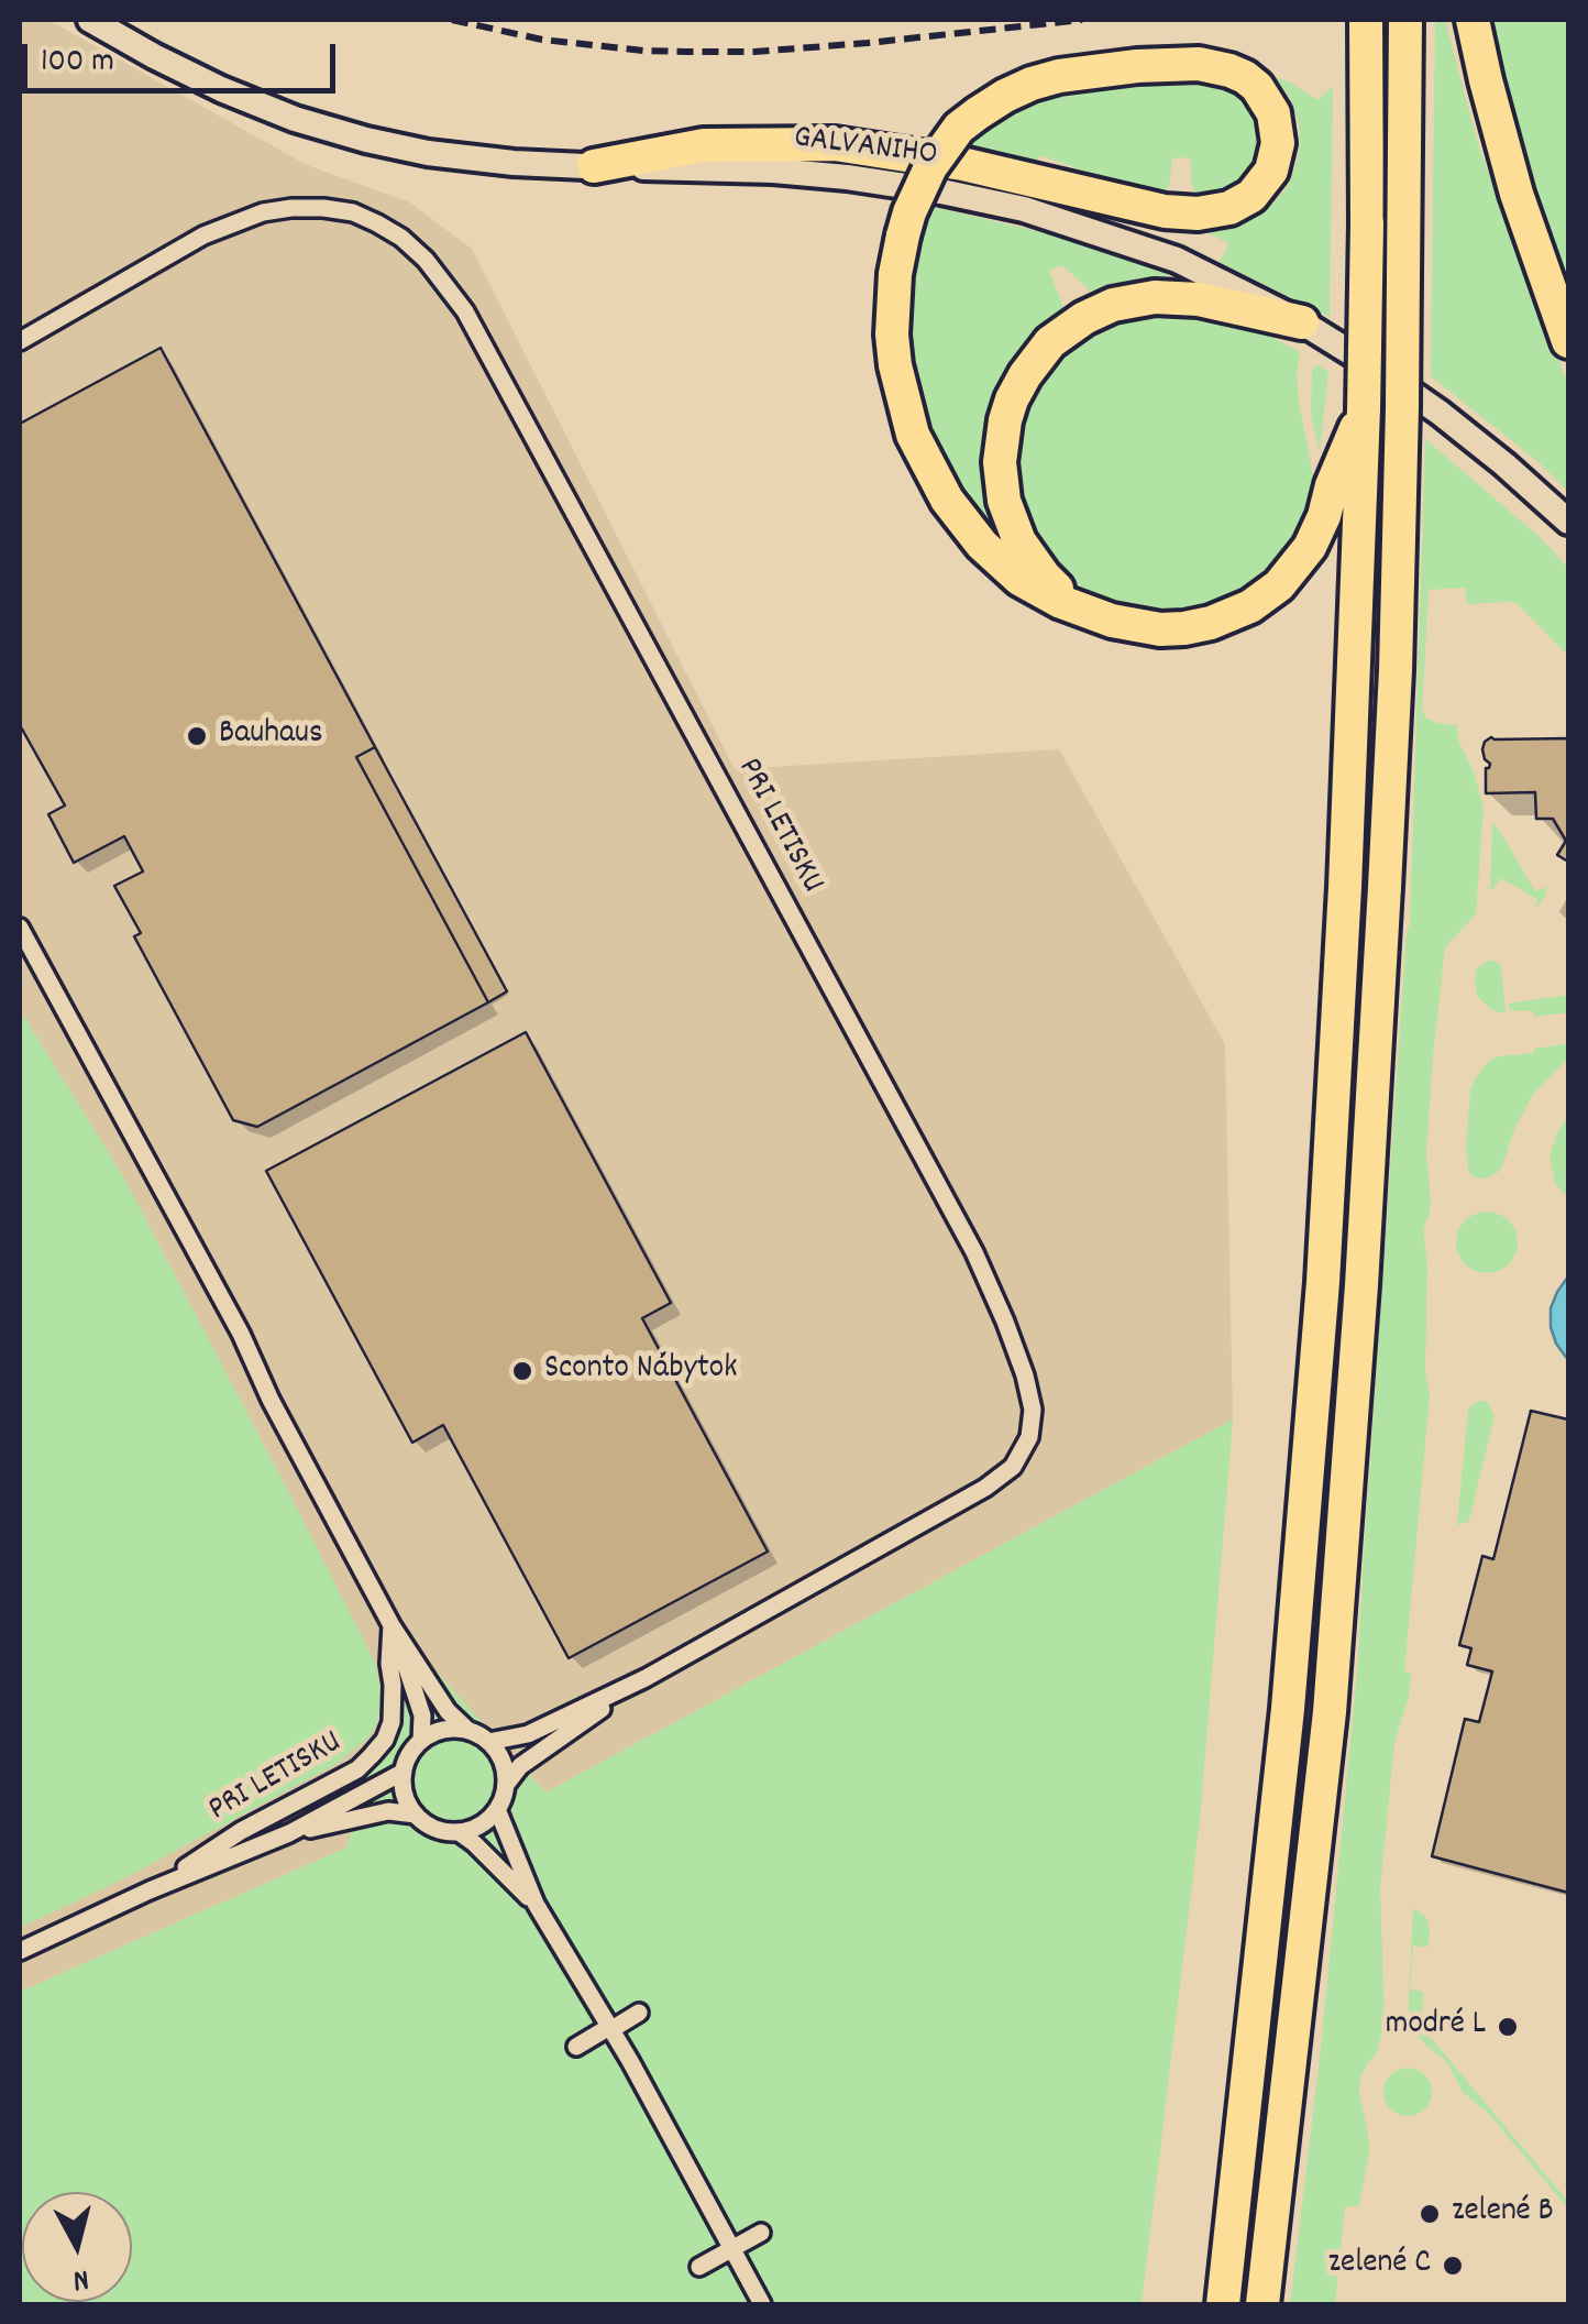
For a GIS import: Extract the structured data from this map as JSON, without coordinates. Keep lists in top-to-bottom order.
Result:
{
  "streets": {
    "main road": ["GALVANIHO"],
    "street": ["PRI LETISKU"]
  },
  "places": [
    "Bauhaus",
    "Sconto Nábytok",
    "modré L",
    "zelené B",
    "zelené C"
  ],
  "scale_bar": "100 m",
  "north": "bottom"
}
